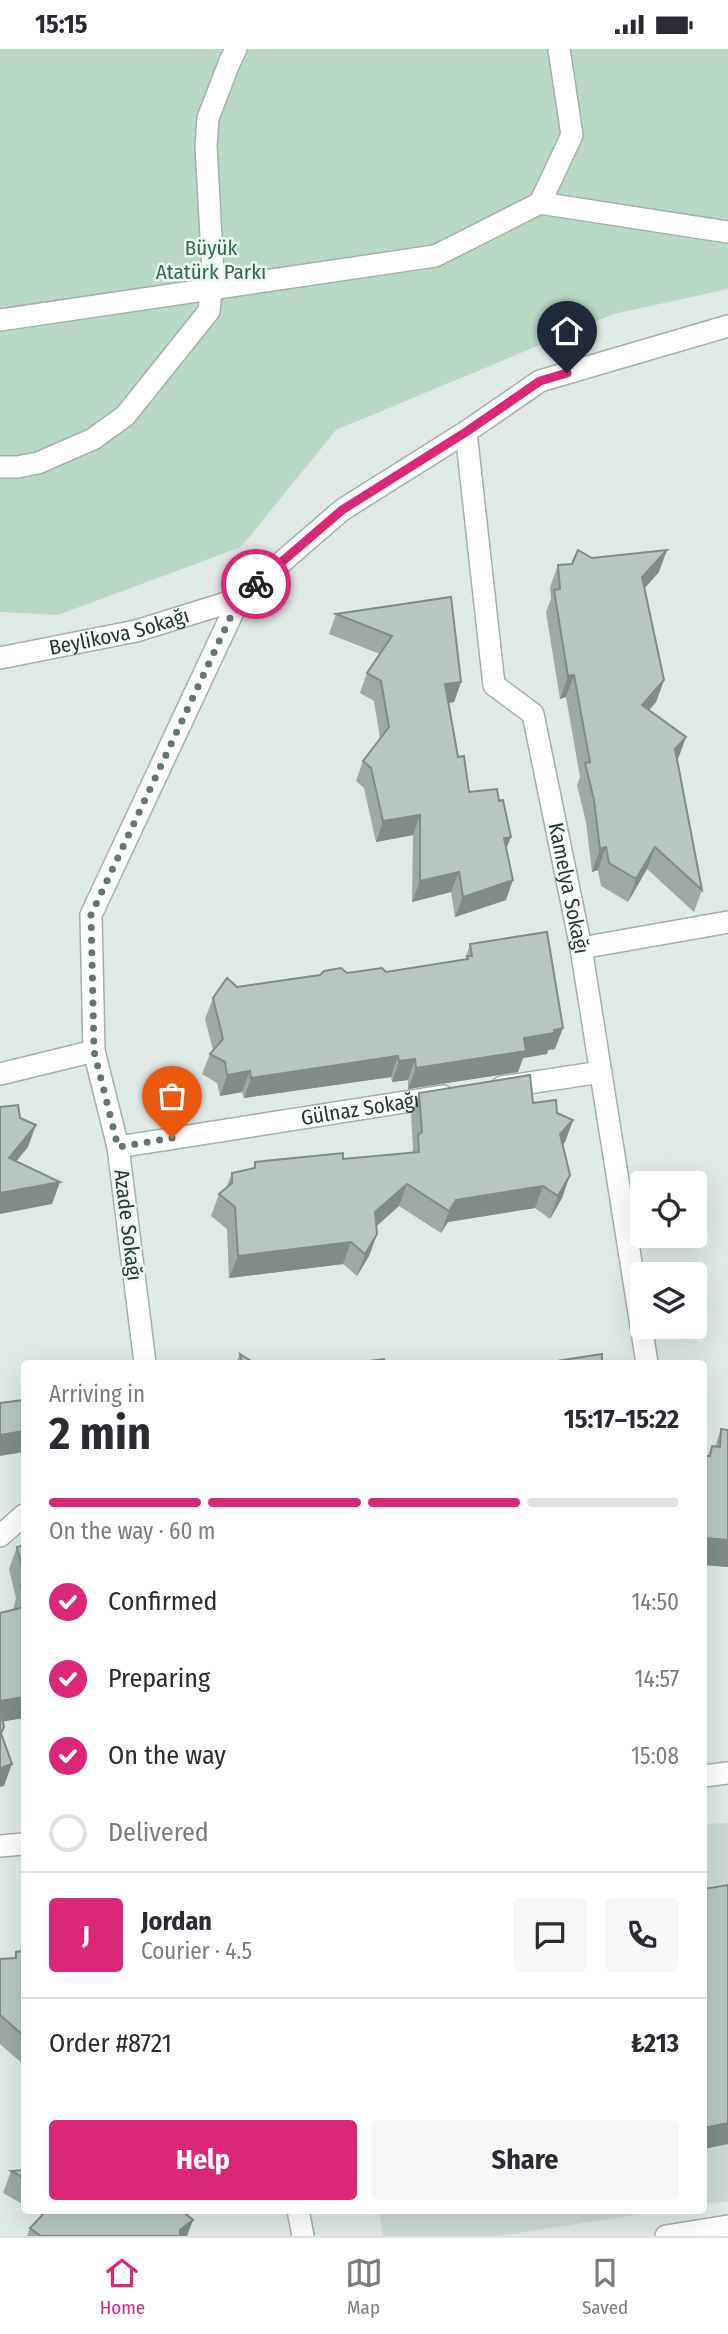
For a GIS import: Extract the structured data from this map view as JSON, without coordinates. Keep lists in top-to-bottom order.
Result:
{
  "streets": {
    "street": [
      "Beylikova Sokağı",
      "Kamelya Sokağı",
      "Gülnaz Sokağı",
      "Azade Sokağı"
    ]
  },
  "crossings": [
    ["Beylikova Sokağı", "Azade Sokağı"],
    ["Kamelya Sokağı", "Gülnaz Sokağı"],
    ["Kamelya Sokağı", "Azade Sokağı"],
    ["Gülnaz Sokağı", "Azade Sokağı"]
  ],
  "parks": ["Büyük Atatürk Parkı"],
  "page": {
    "status": "15:15",
    "heading": ["2 min", "Arriving in", "15:17–15:22"],
    "panel": [
      "Jordan",
      "Courier · 4.5",
      "Order #8721",
      "₺213"
    ],
    "bar": "On the way · 60 m",
    "list": [
      ["Confirmed", "14:50"],
      ["Preparing", "14:57"],
      ["On the way", "15:08"],
      "Delivered"
    ],
    "round": "J",
    "buttons": ["Help", "Share"],
    "tabs": ["Home", "Map", "Saved"]
  }
}
